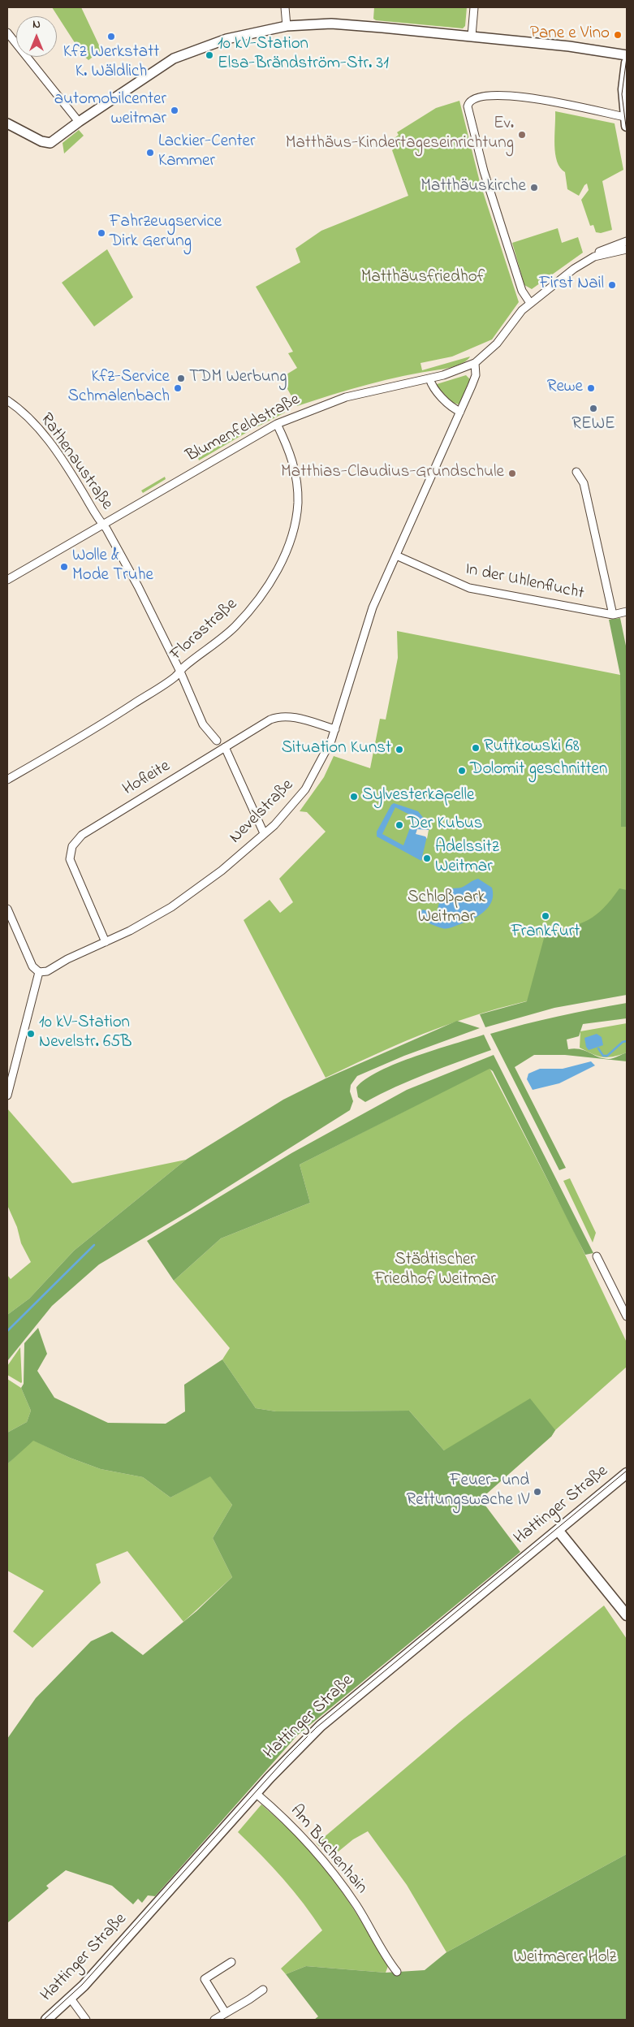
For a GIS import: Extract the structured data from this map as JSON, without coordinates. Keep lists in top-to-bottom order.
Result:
{
  "streets": {
    "main road": ["Hattinger Straße"],
    "street": [
      "Blumenfeldstraße",
      "Rathenaustraße",
      "In der Uhlenflucht",
      "Florastraße",
      "Hofleite",
      "Nevelstraße",
      "Am Buchenhain"
    ]
  },
  "crossings": [
    ["Blumenfeldstraße", "Rathenaustraße"],
    ["Blumenfeldstraße", "Florastraße"],
    ["Blumenfeldstraße", "Nevelstraße"],
    ["Rathenaustraße", "Florastraße"],
    ["In der Uhlenflucht", "Nevelstraße"],
    ["Hofleite", "Nevelstraße"],
    ["Hattinger Straße", "Am Buchenhain"]
  ],
  "parks": [
    "Matthäusfriedhof",
    "Schloßpark Weitmar",
    "Städtischer Friedhof Weitmar",
    "Weitmarer Holz"
  ],
  "places": [
    "Pane e Vino",
    "Kfz Werkstatt K. Wäldlich",
    "10 kV-Station Elsa-Brändström-Str. 31",
    "automobilcenter weitmar",
    "Ev. Matthäus-Kindertageseinrichtung",
    "Lackier-Center Kammer",
    "Matthäuskirche",
    "Fahrzeugservice Dirk Gerung",
    "First Nail",
    "TDM Werbung",
    "Kfz-Service Schmalenbach",
    "Rewe",
    "REWE",
    "Matthias-Claudius-Grundschule",
    "Wolle & Mode Truhe",
    "Ruttkowski 68",
    "Situation Kunst",
    "Dolomit geschnitten",
    "Sylvesterkapelle",
    "Der Kubus",
    "Adelssitz Weitmar",
    "Frankfurt",
    "10 kV-Station Nevelstr. 65B",
    "Feuer- und Rettungswache IV"
  ],
  "north": "top"
}
